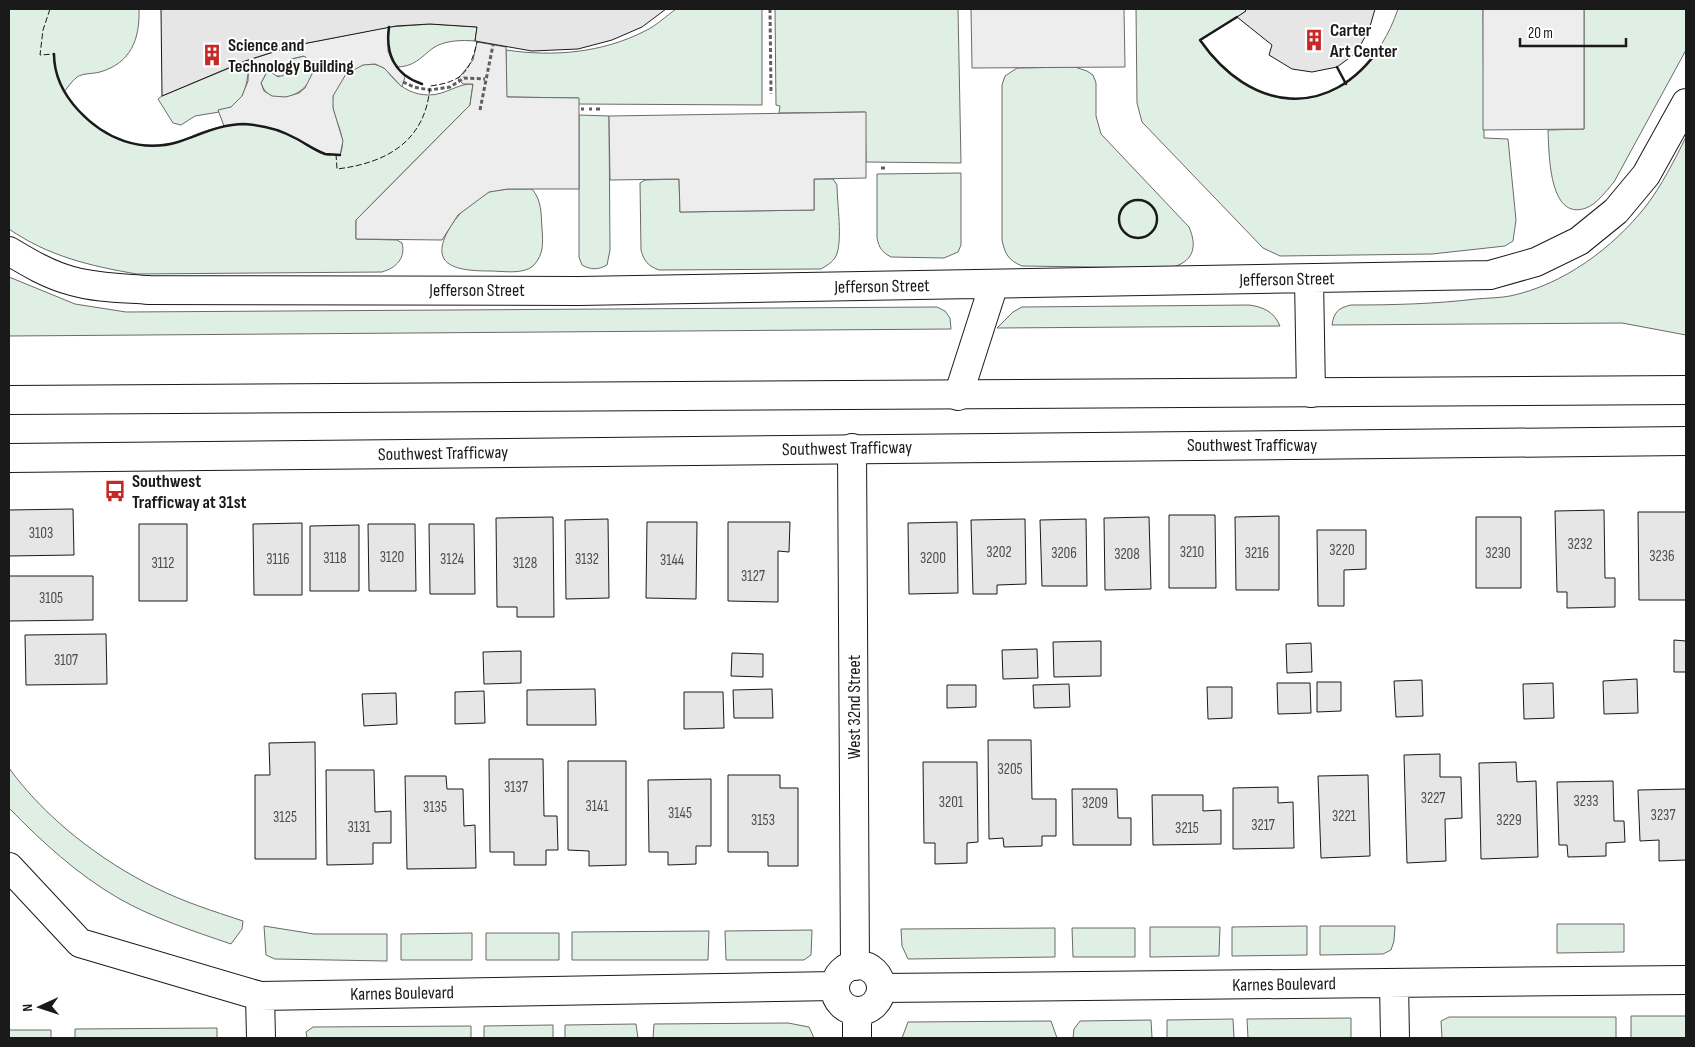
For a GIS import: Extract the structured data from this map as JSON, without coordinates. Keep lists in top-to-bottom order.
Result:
{
  "streets": {
    "main road": [
      "Jefferson Street",
      "Southwest Trafficway",
      "West 32nd Street",
      "Karnes Boulevard"
    ]
  },
  "crossings": [
    ["Southwest Trafficway", "West 32nd Street"],
    ["West 32nd Street", "Karnes Boulevard"]
  ],
  "places": {
    "building": ["Carter Art Center", "Science and Technology Building"],
    "bus stop": ["Southwest Trafficway at 31st"]
  },
  "house_numbers": [
    "3103",
    "3232",
    "3220",
    "3202",
    "3210",
    "3206",
    "3216",
    "3230",
    "3208",
    "3236",
    "3120",
    "3118",
    "3200",
    "3116",
    "3124",
    "3132",
    "3144",
    "3112",
    "3128",
    "3127",
    "3105",
    "3107",
    "3205",
    "3137",
    "3227",
    "3233",
    "3201",
    "3209",
    "3141",
    "3135",
    "3145",
    "3237",
    "3221",
    "3125",
    "3153",
    "3229",
    "3217",
    "3131",
    "3215"
  ],
  "scale_bar": "20 m",
  "north": "left"
}
